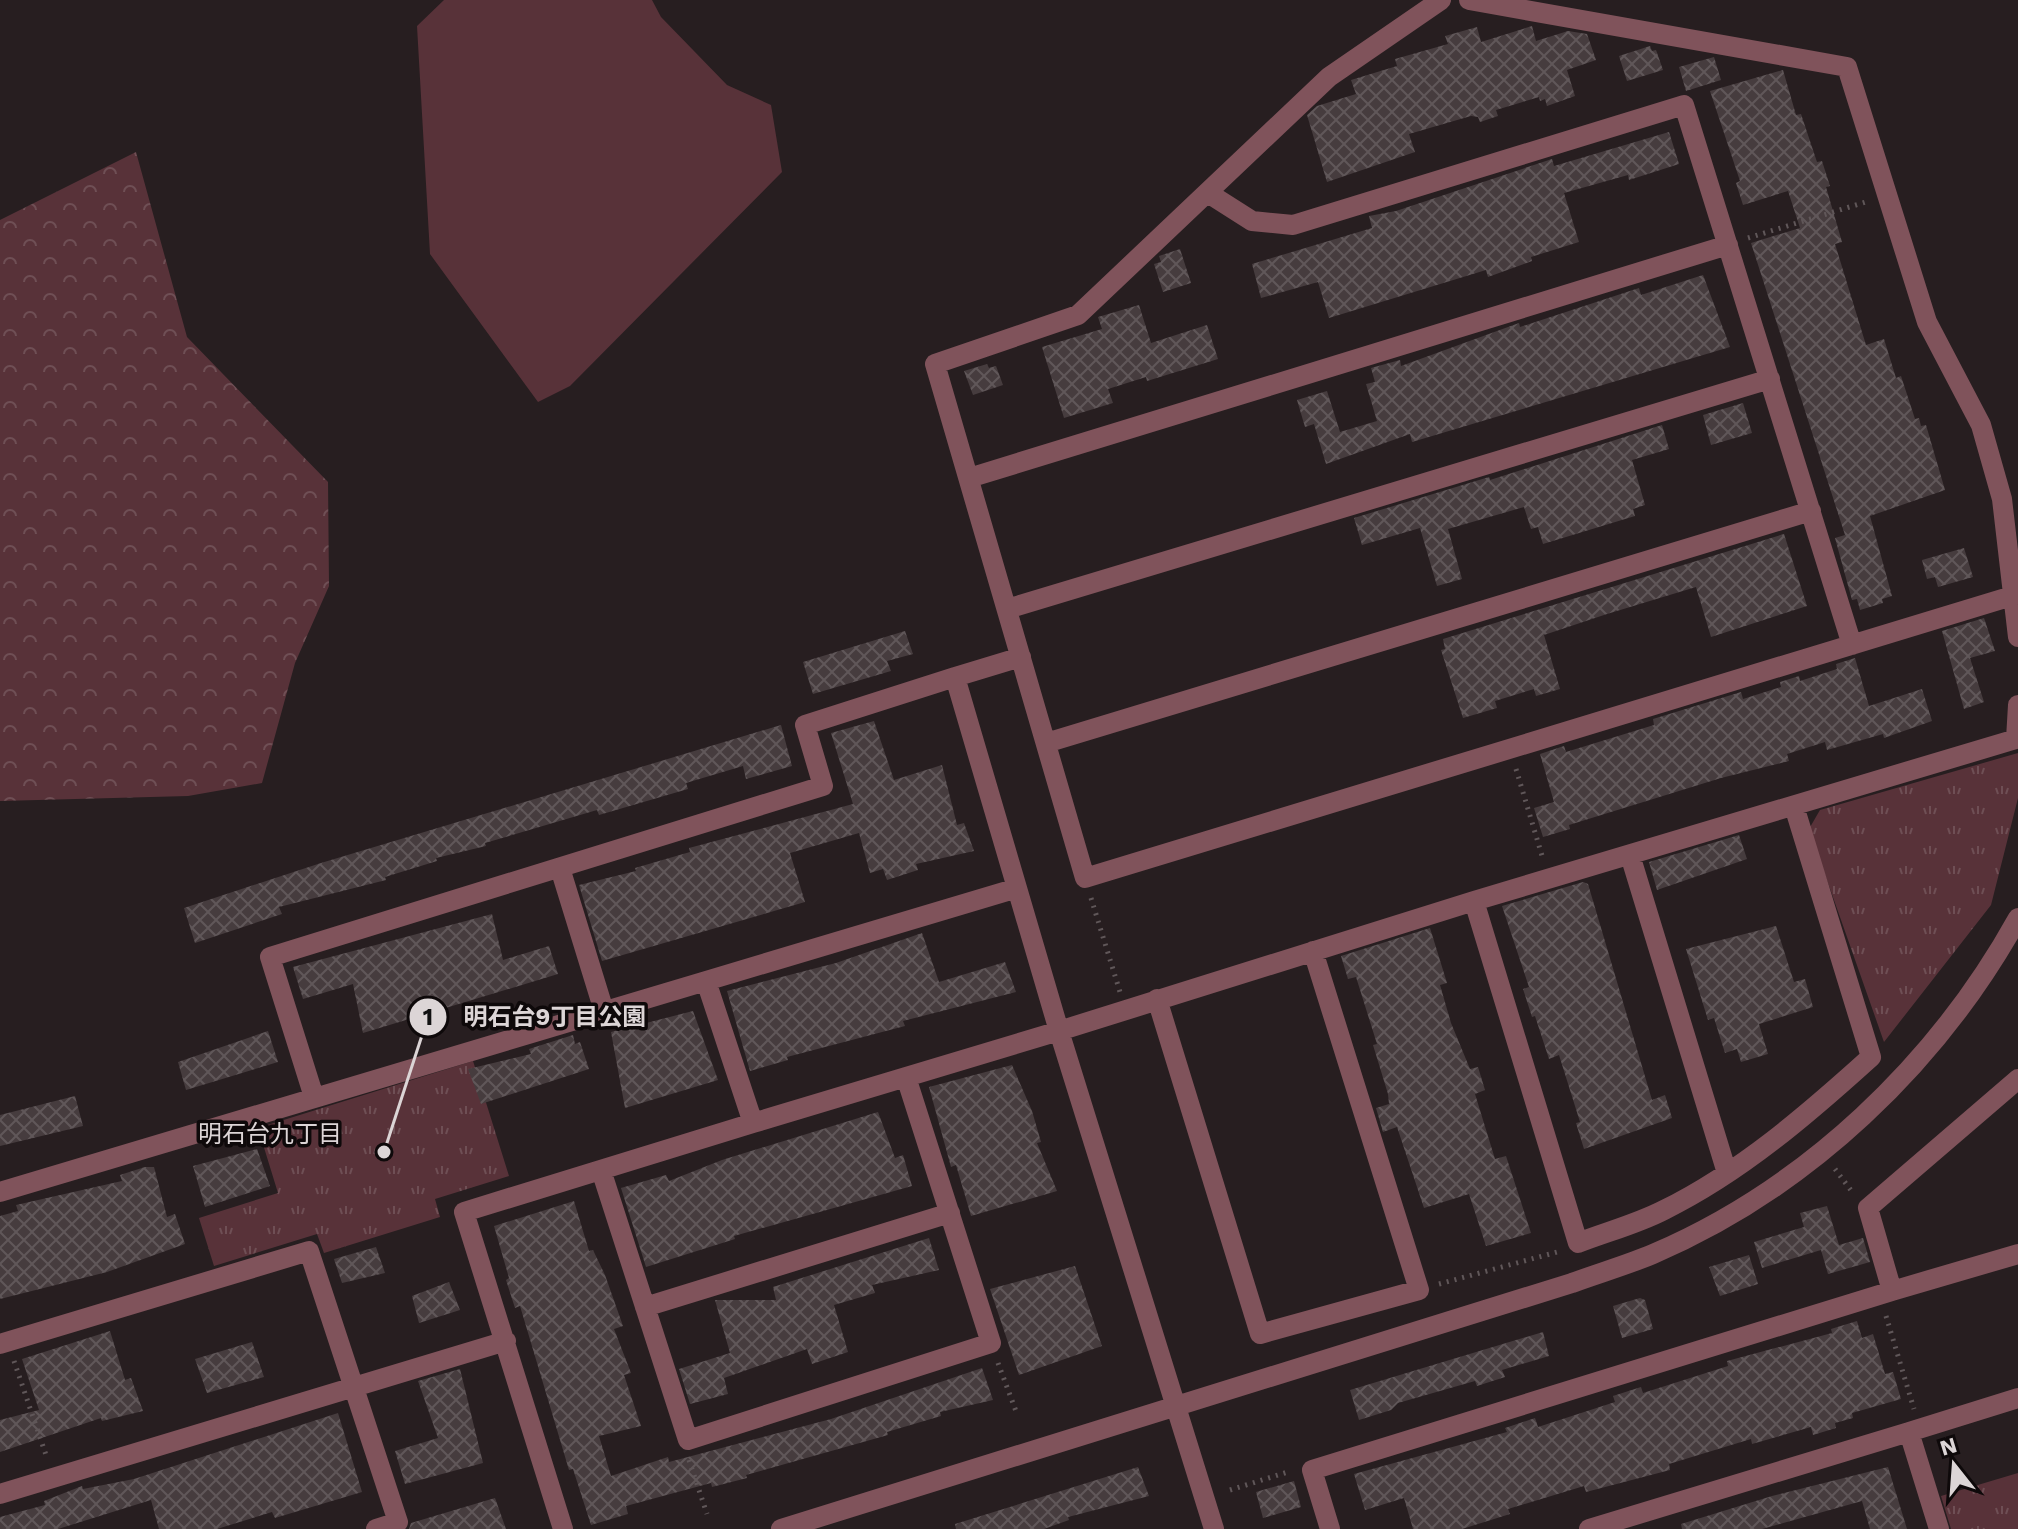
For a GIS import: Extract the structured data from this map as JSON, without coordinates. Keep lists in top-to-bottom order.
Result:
{
  "districts": ["明石台九丁目"],
  "places": ["明石台9丁目公園"],
  "north": "top"
}
